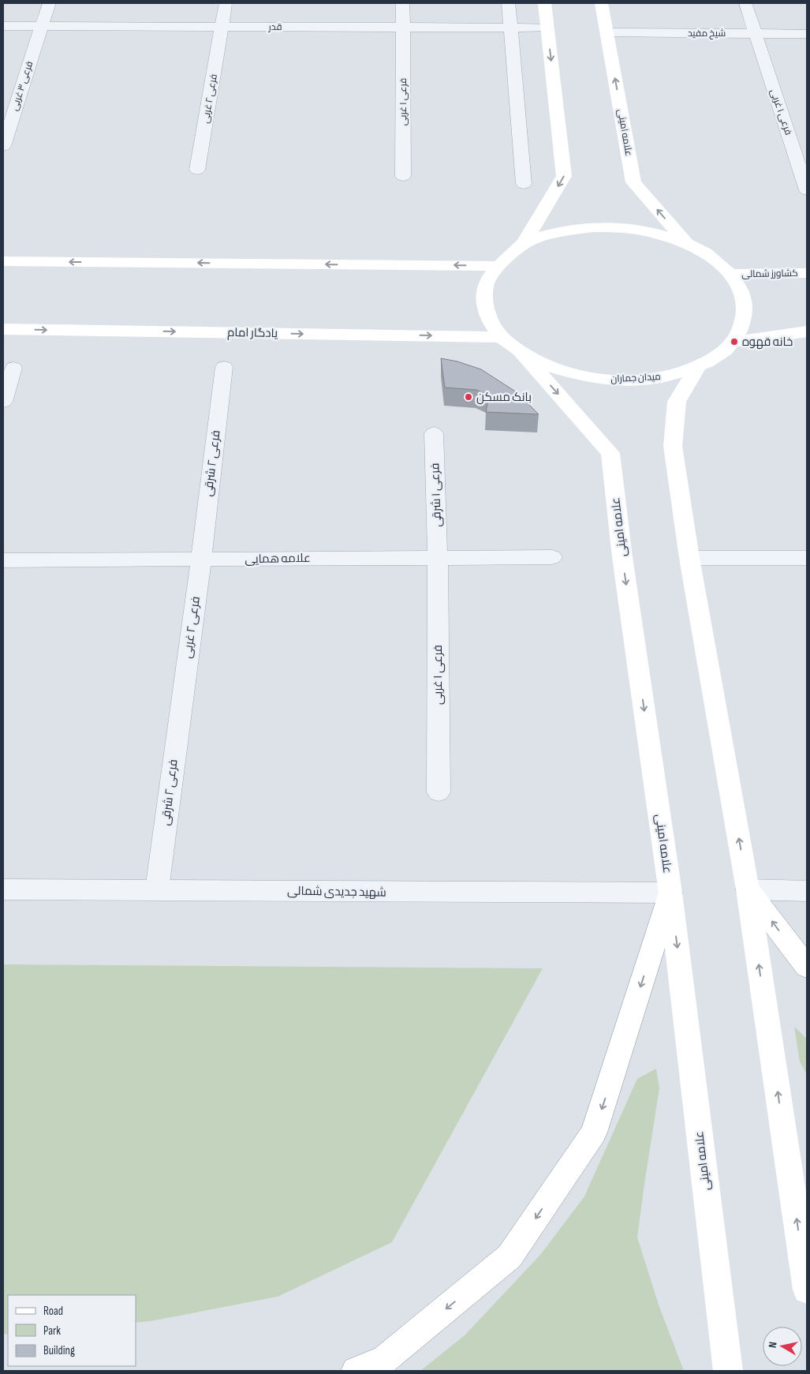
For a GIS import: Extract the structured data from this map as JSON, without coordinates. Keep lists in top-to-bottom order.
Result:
{
  "streets": {
    "main road": [
      "علامه امینی",
      "کشاورز شمالی",
      "یادگار امام",
      "میدان جماران"
    ],
    "street": [
      "قدر",
      "شیخ مفید",
      "فرعی ۳ غربی",
      "فرعی ۲ غربی",
      "فرعی ۱ غربی",
      "فرعی ۲ شرقی",
      "فرعی ۱ شرقی",
      "علامه همایی",
      "شهید جدیدی شمالی"
    ]
  },
  "crossings": [
    ["قدر", "فرعی ۳ غربی"],
    ["قدر", "فرعی ۲ غربی"],
    ["قدر", "فرعی ۱ غربی"],
    ["شیخ مفید", "فرعی ۱ غربی"],
    ["شیخ مفید", "علامه امینی"],
    ["فرعی ۲ غربی", "فرعی ۲ شرقی"],
    ["فرعی ۲ غربی", "علامه همایی"],
    ["فرعی ۱ غربی", "فرعی ۱ شرقی"],
    ["فرعی ۱ غربی", "علامه همایی"],
    ["علامه امینی", "میدان جماران"],
    ["علامه امینی", "شهید جدیدی شمالی"],
    ["کشاورز شمالی", "میدان جماران"],
    ["یادگار امام", "میدان جماران"],
    ["فرعی ۲ شرقی", "علامه همایی"],
    ["فرعی ۲ شرقی", "شهید جدیدی شمالی"],
    ["فرعی ۱ شرقی", "علامه همایی"]
  ],
  "places": ["خانه قهوه", "بانک مسکن"],
  "legend": ["Road", "Park", "Building"],
  "north": "left"
}
